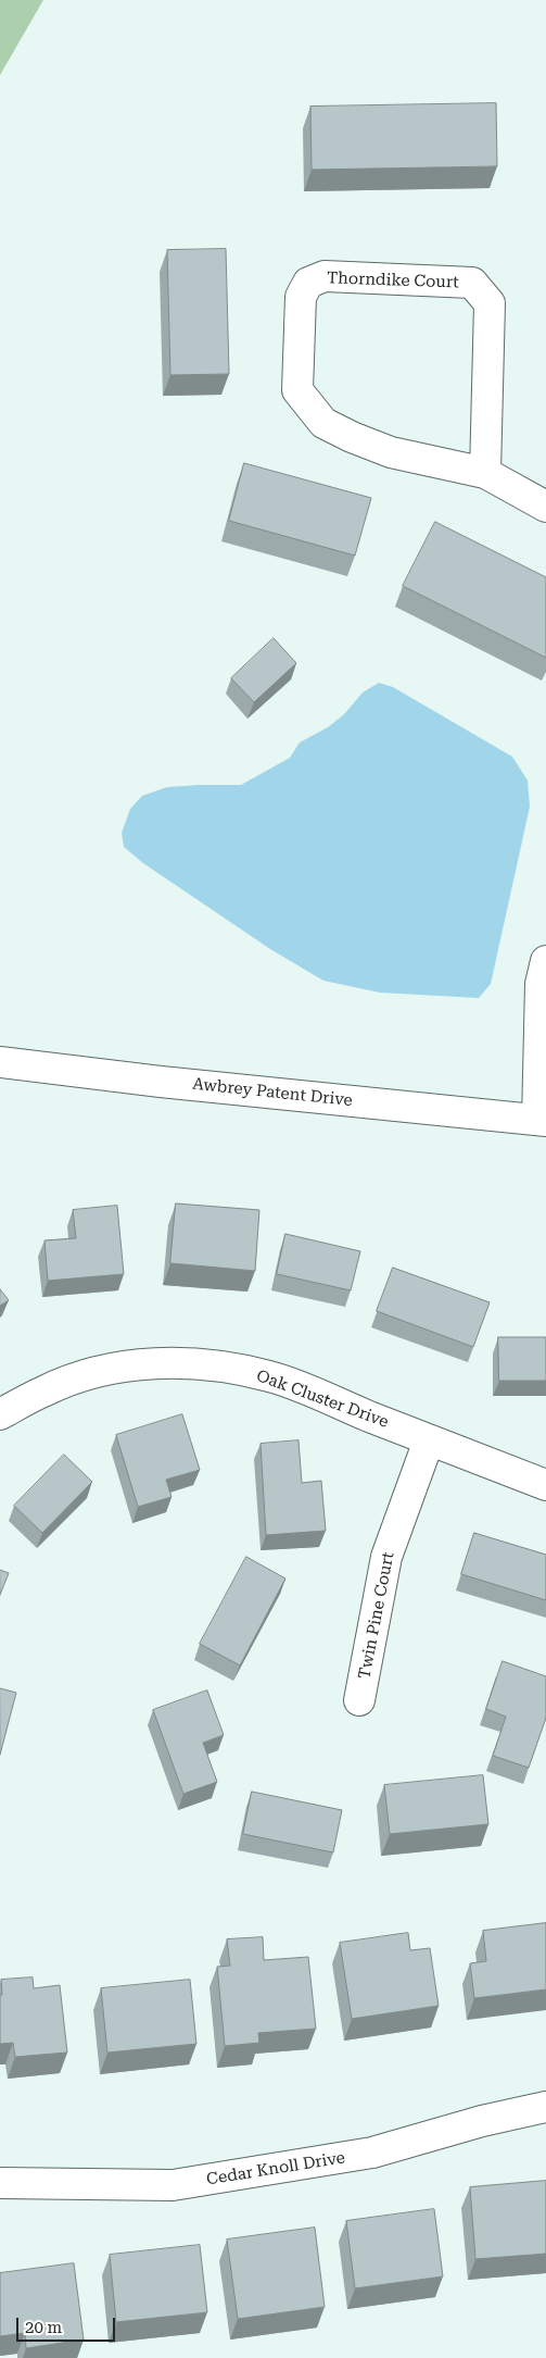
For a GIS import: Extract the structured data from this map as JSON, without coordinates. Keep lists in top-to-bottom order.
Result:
{
  "streets": {
    "street": [
      "Thorndike Court",
      "Awbrey Patent Drive",
      "Oak Cluster Drive",
      "Twin Pine Court",
      "Cedar Knoll Drive"
    ]
  },
  "crossings": [
    ["Oak Cluster Drive", "Twin Pine Court"]
  ],
  "scale_bar": "20 m"
}
